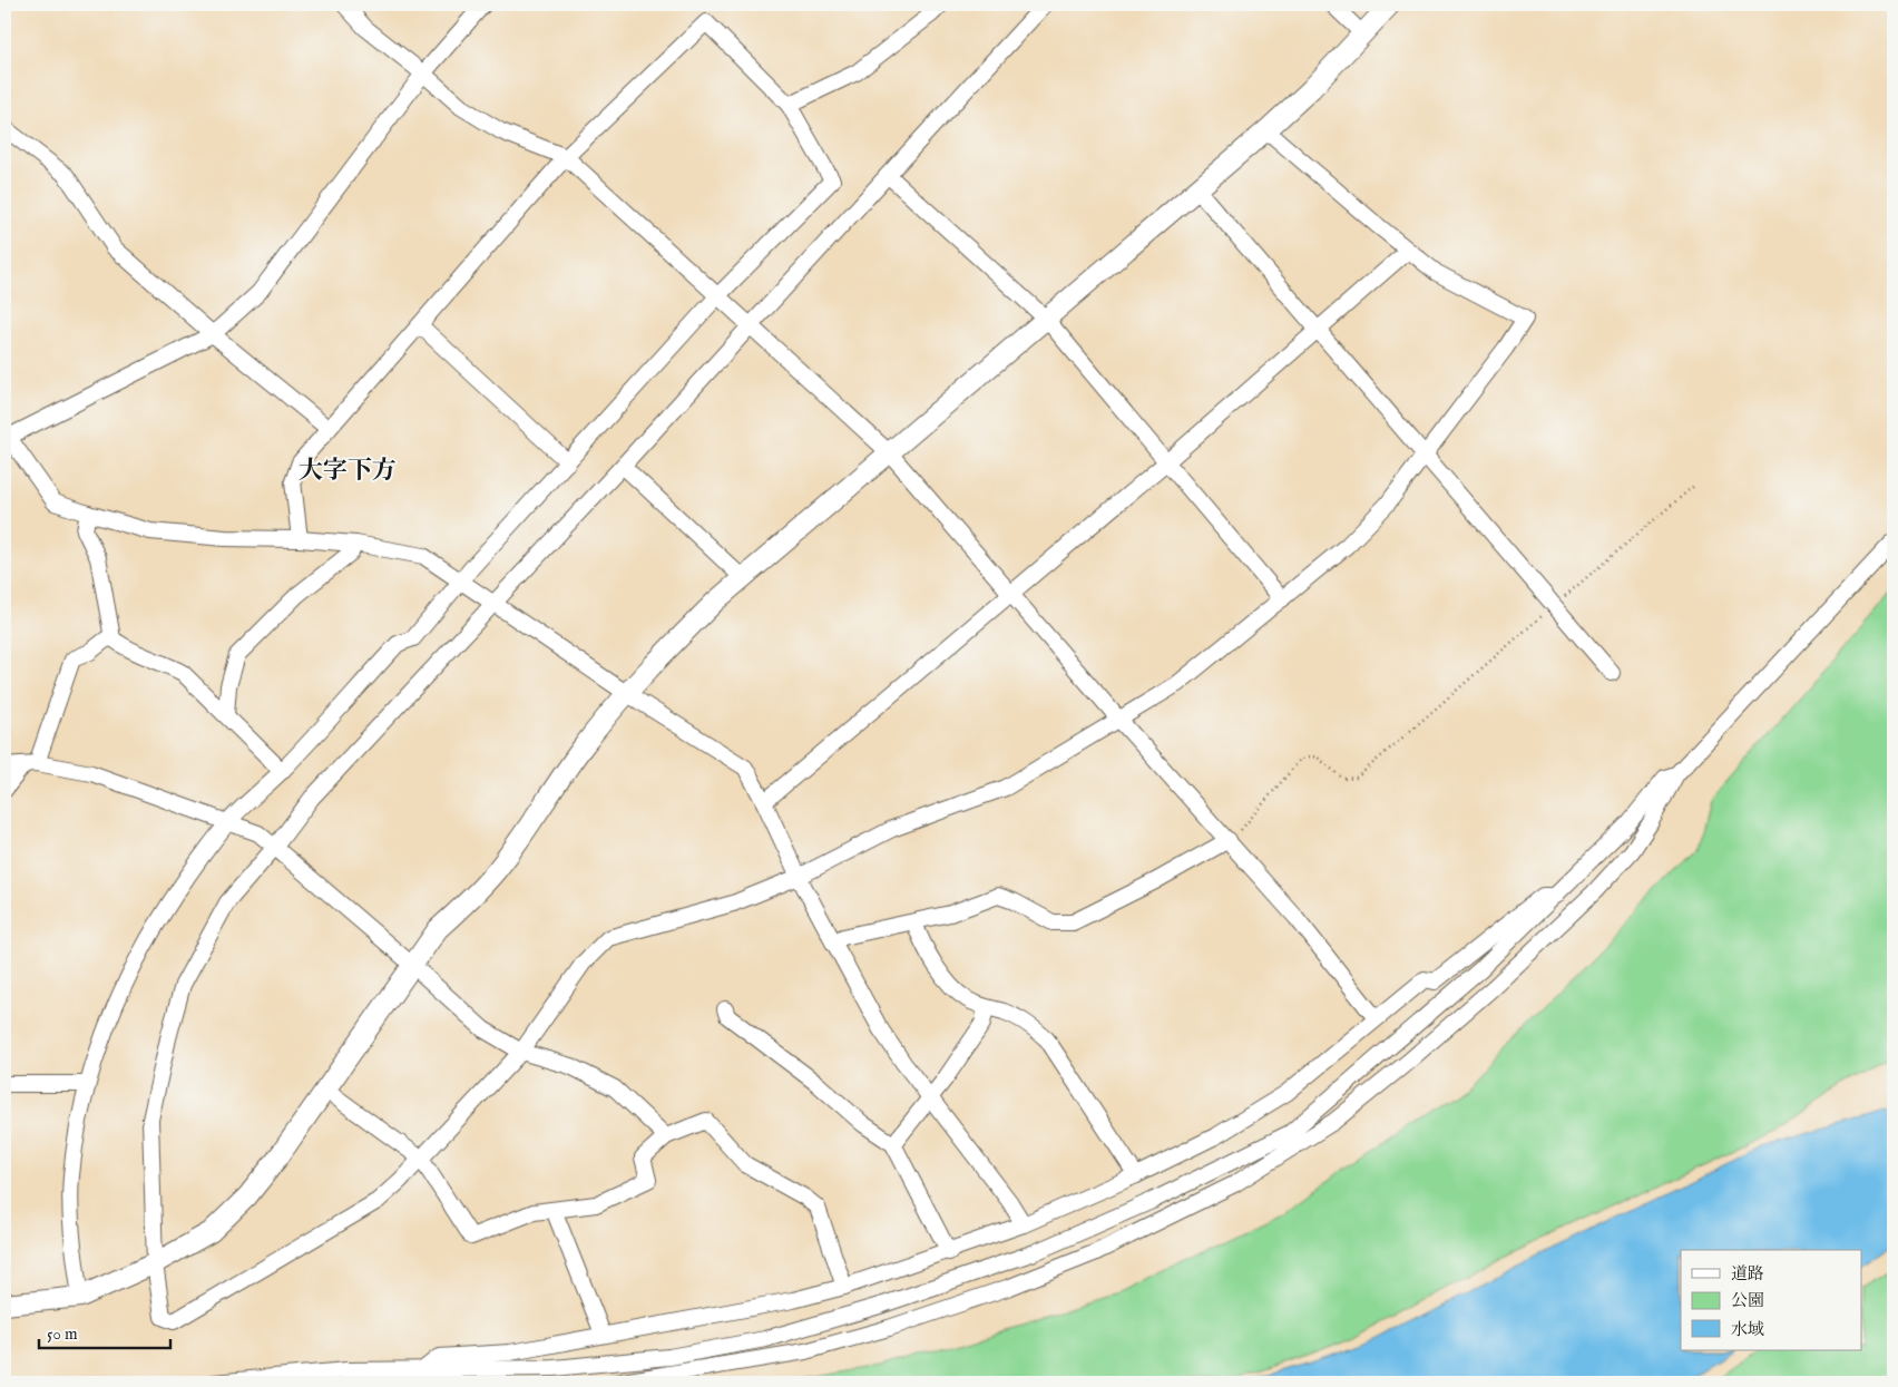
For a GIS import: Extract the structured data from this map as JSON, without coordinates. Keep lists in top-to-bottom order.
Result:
{
  "districts": ["大字下方"],
  "legend": ["道路", "公園", "水域"],
  "scale_bar": "50 m"
}
